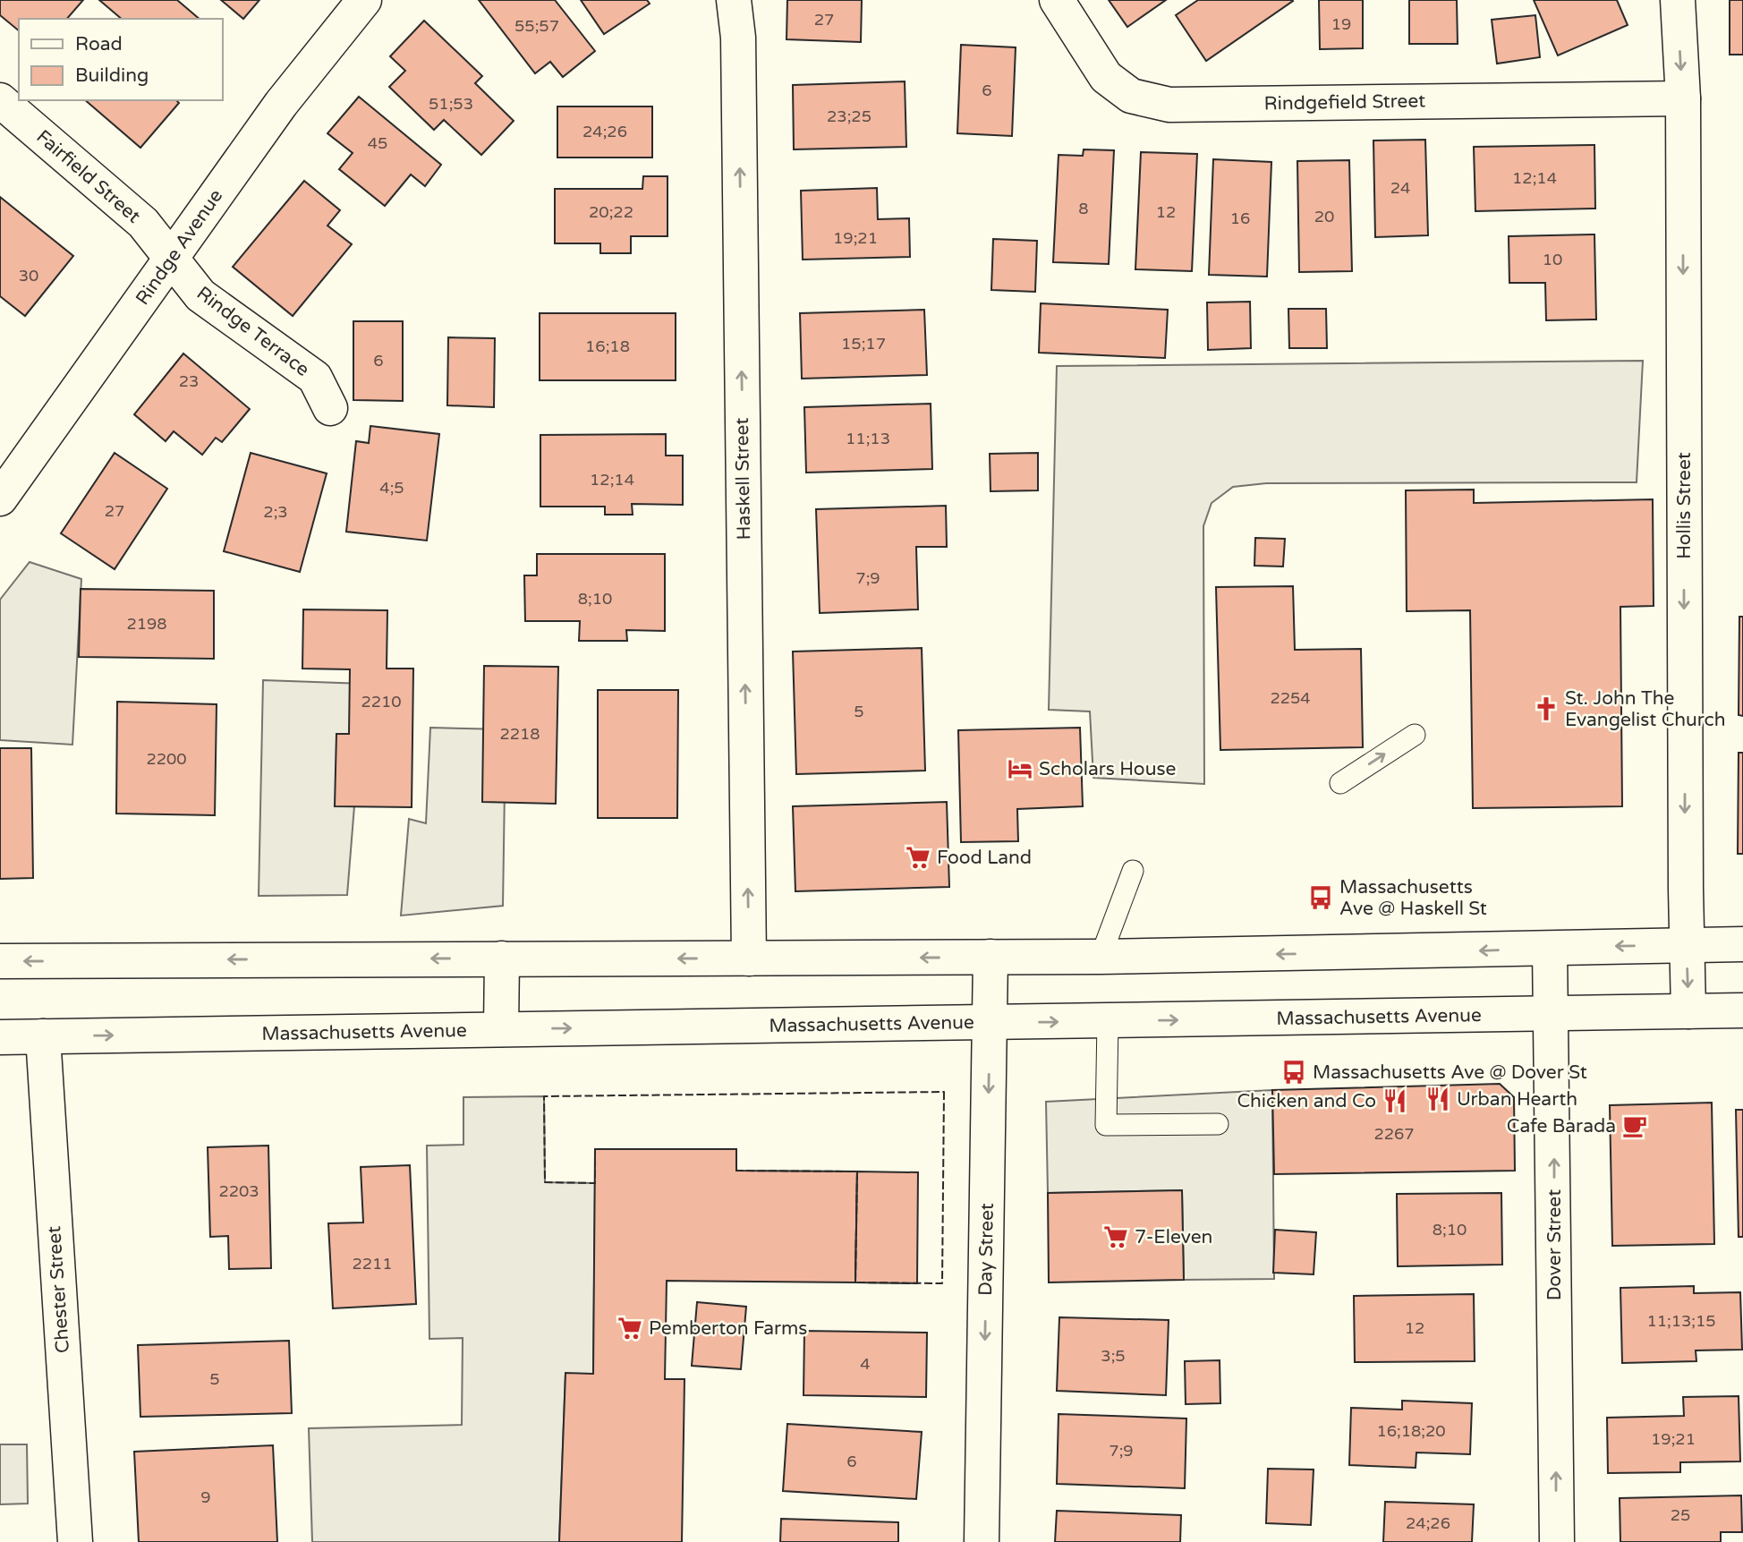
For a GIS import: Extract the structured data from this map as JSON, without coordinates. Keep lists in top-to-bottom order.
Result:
{
  "streets": {
    "main road": [
      "Rindgefield Street",
      "Fairfield Street",
      "Rindge Avenue",
      "Rindge Terrace",
      "Haskell Street",
      "Hollis Street",
      "Massachusetts Avenue",
      "Dover Street",
      "Day Street",
      "Chester Street"
    ]
  },
  "crossings": [
    ["Rindgefield Street", "Hollis Street"],
    ["Fairfield Street", "Rindge Avenue"],
    ["Fairfield Street", "Rindge Terrace"],
    ["Rindge Avenue", "Rindge Terrace"],
    ["Hollis Street", "Massachusetts Avenue"],
    ["Massachusetts Avenue", "Dover Street"],
    ["Massachusetts Avenue", "Day Street"],
    ["Massachusetts Avenue", "Chester Street"]
  ],
  "one_way": [
    "Haskell Street",
    "Hollis Street",
    "Dover Street",
    "Day Street"
  ],
  "places": {
    "church": ["St. John The Evangelist Church"],
    "hotel": ["Scholars House"],
    "supermarket": ["Food Land", "7-Eleven", "Pemberton Farms"],
    "bus stop": ["Massachusetts Ave @ Haskell St", "Massachusetts Ave @ Dover St"],
    "restaurant": ["Urban Hearth", "Chicken and Co"],
    "cafe": ["Cafe Barada"]
  },
  "house_numbers": [
    "27",
    "19",
    "55;57",
    "6",
    "51;53",
    "23;25",
    "24;26",
    "45",
    "12;14",
    "24",
    "8",
    "20;22",
    "12",
    "20",
    "16",
    "19;21",
    "10",
    "30",
    "15;17",
    "16;18",
    "6",
    "23",
    "11;13",
    "12;14",
    "4;5",
    "27",
    "2;3",
    "7;9",
    "8;10",
    "2198",
    "2254",
    "2210",
    "5",
    "2218",
    "2200",
    "2267",
    "2203",
    "8;10",
    "2211",
    "11;13;15",
    "12",
    "3;5",
    "4",
    "5",
    "16;18;20",
    "19;21",
    "7;9",
    "6",
    "9",
    "25",
    "24;26"
  ],
  "legend": ["Road", "Building"]
}
